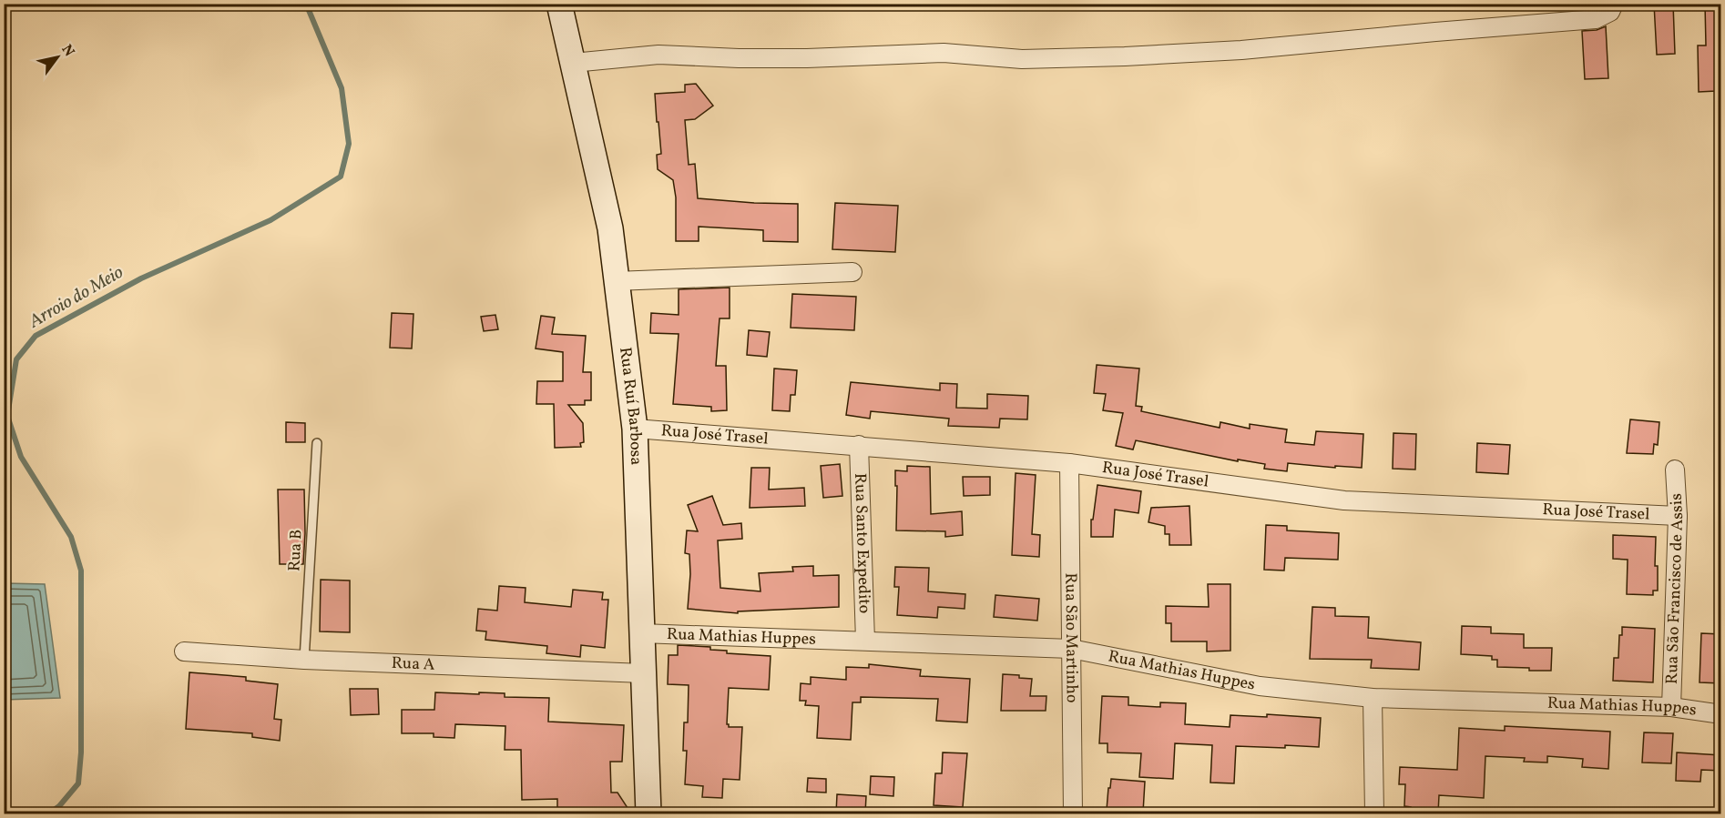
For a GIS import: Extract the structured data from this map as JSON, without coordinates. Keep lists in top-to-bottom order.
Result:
{
  "streets": {
    "main road": ["Rua Ruí Barbosa"],
    "street": [
      "Rua José Trasel",
      "Rua Santo Expedito",
      "Rua São Francisco de Assis",
      "Rua Mathias Huppes",
      "Rua São Martinho",
      "Rua A"
    ],
    "lane": ["Rua B"]
  },
  "crossings": [
    ["Rua Ruí Barbosa", "Rua José Trasel"],
    ["Rua Ruí Barbosa", "Rua Mathias Huppes"],
    ["Rua Ruí Barbosa", "Rua A"],
    ["Rua José Trasel", "Rua Santo Expedito"],
    ["Rua José Trasel", "Rua São Francisco de Assis"],
    ["Rua José Trasel", "Rua São Martinho"],
    ["Rua Santo Expedito", "Rua Mathias Huppes"],
    ["Rua B", "Rua A"],
    ["Rua São Francisco de Assis", "Rua Mathias Huppes"],
    ["Rua Mathias Huppes", "Rua São Martinho"]
  ],
  "water": ["Arroio do Meio"],
  "north": "top right"
}
